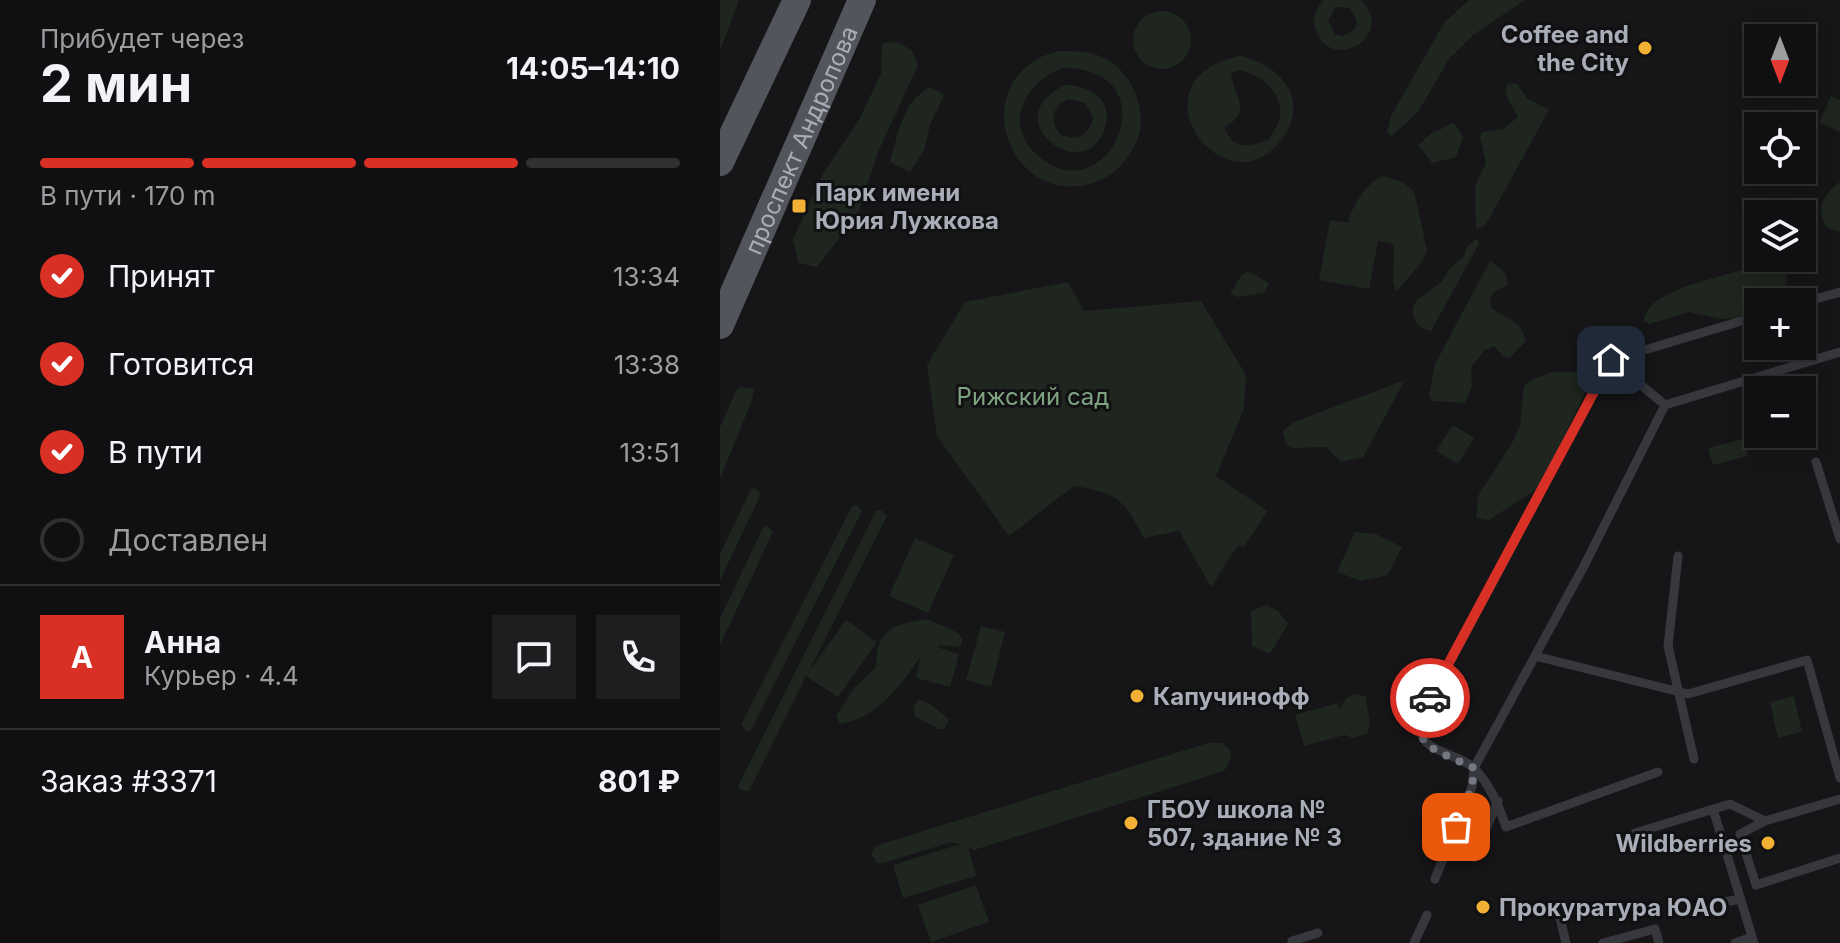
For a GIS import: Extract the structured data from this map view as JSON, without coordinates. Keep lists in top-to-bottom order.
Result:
{
  "streets": {
    "main road": ["проспект Андропова"]
  },
  "parks": ["Рижский сад"],
  "places": {
    "other": [
      "Coffee and the City",
      "Капучинофф",
      "ГБОУ школа № 507, здание № 3",
      "Wildberries",
      "Прокуратура ЮАО"
    ],
    "transit": ["Парк имени Юрия Лужкова"]
  },
  "north": "bottom",
  "page": {
    "heading": ["2 мин", "Прибудет через", "14:05–14:10"],
    "panel": [
      "Анна",
      "Курьер · 4.4",
      "Заказ #3371",
      "801 ₽"
    ],
    "map_buttons": ["+", "−"],
    "bar": "В пути · 170 m",
    "list": [
      ["Принят", "13:34"],
      ["Готовится", "13:38"],
      ["В пути", "13:51"],
      "Доставлен"
    ],
    "round": "А"
  }
}
